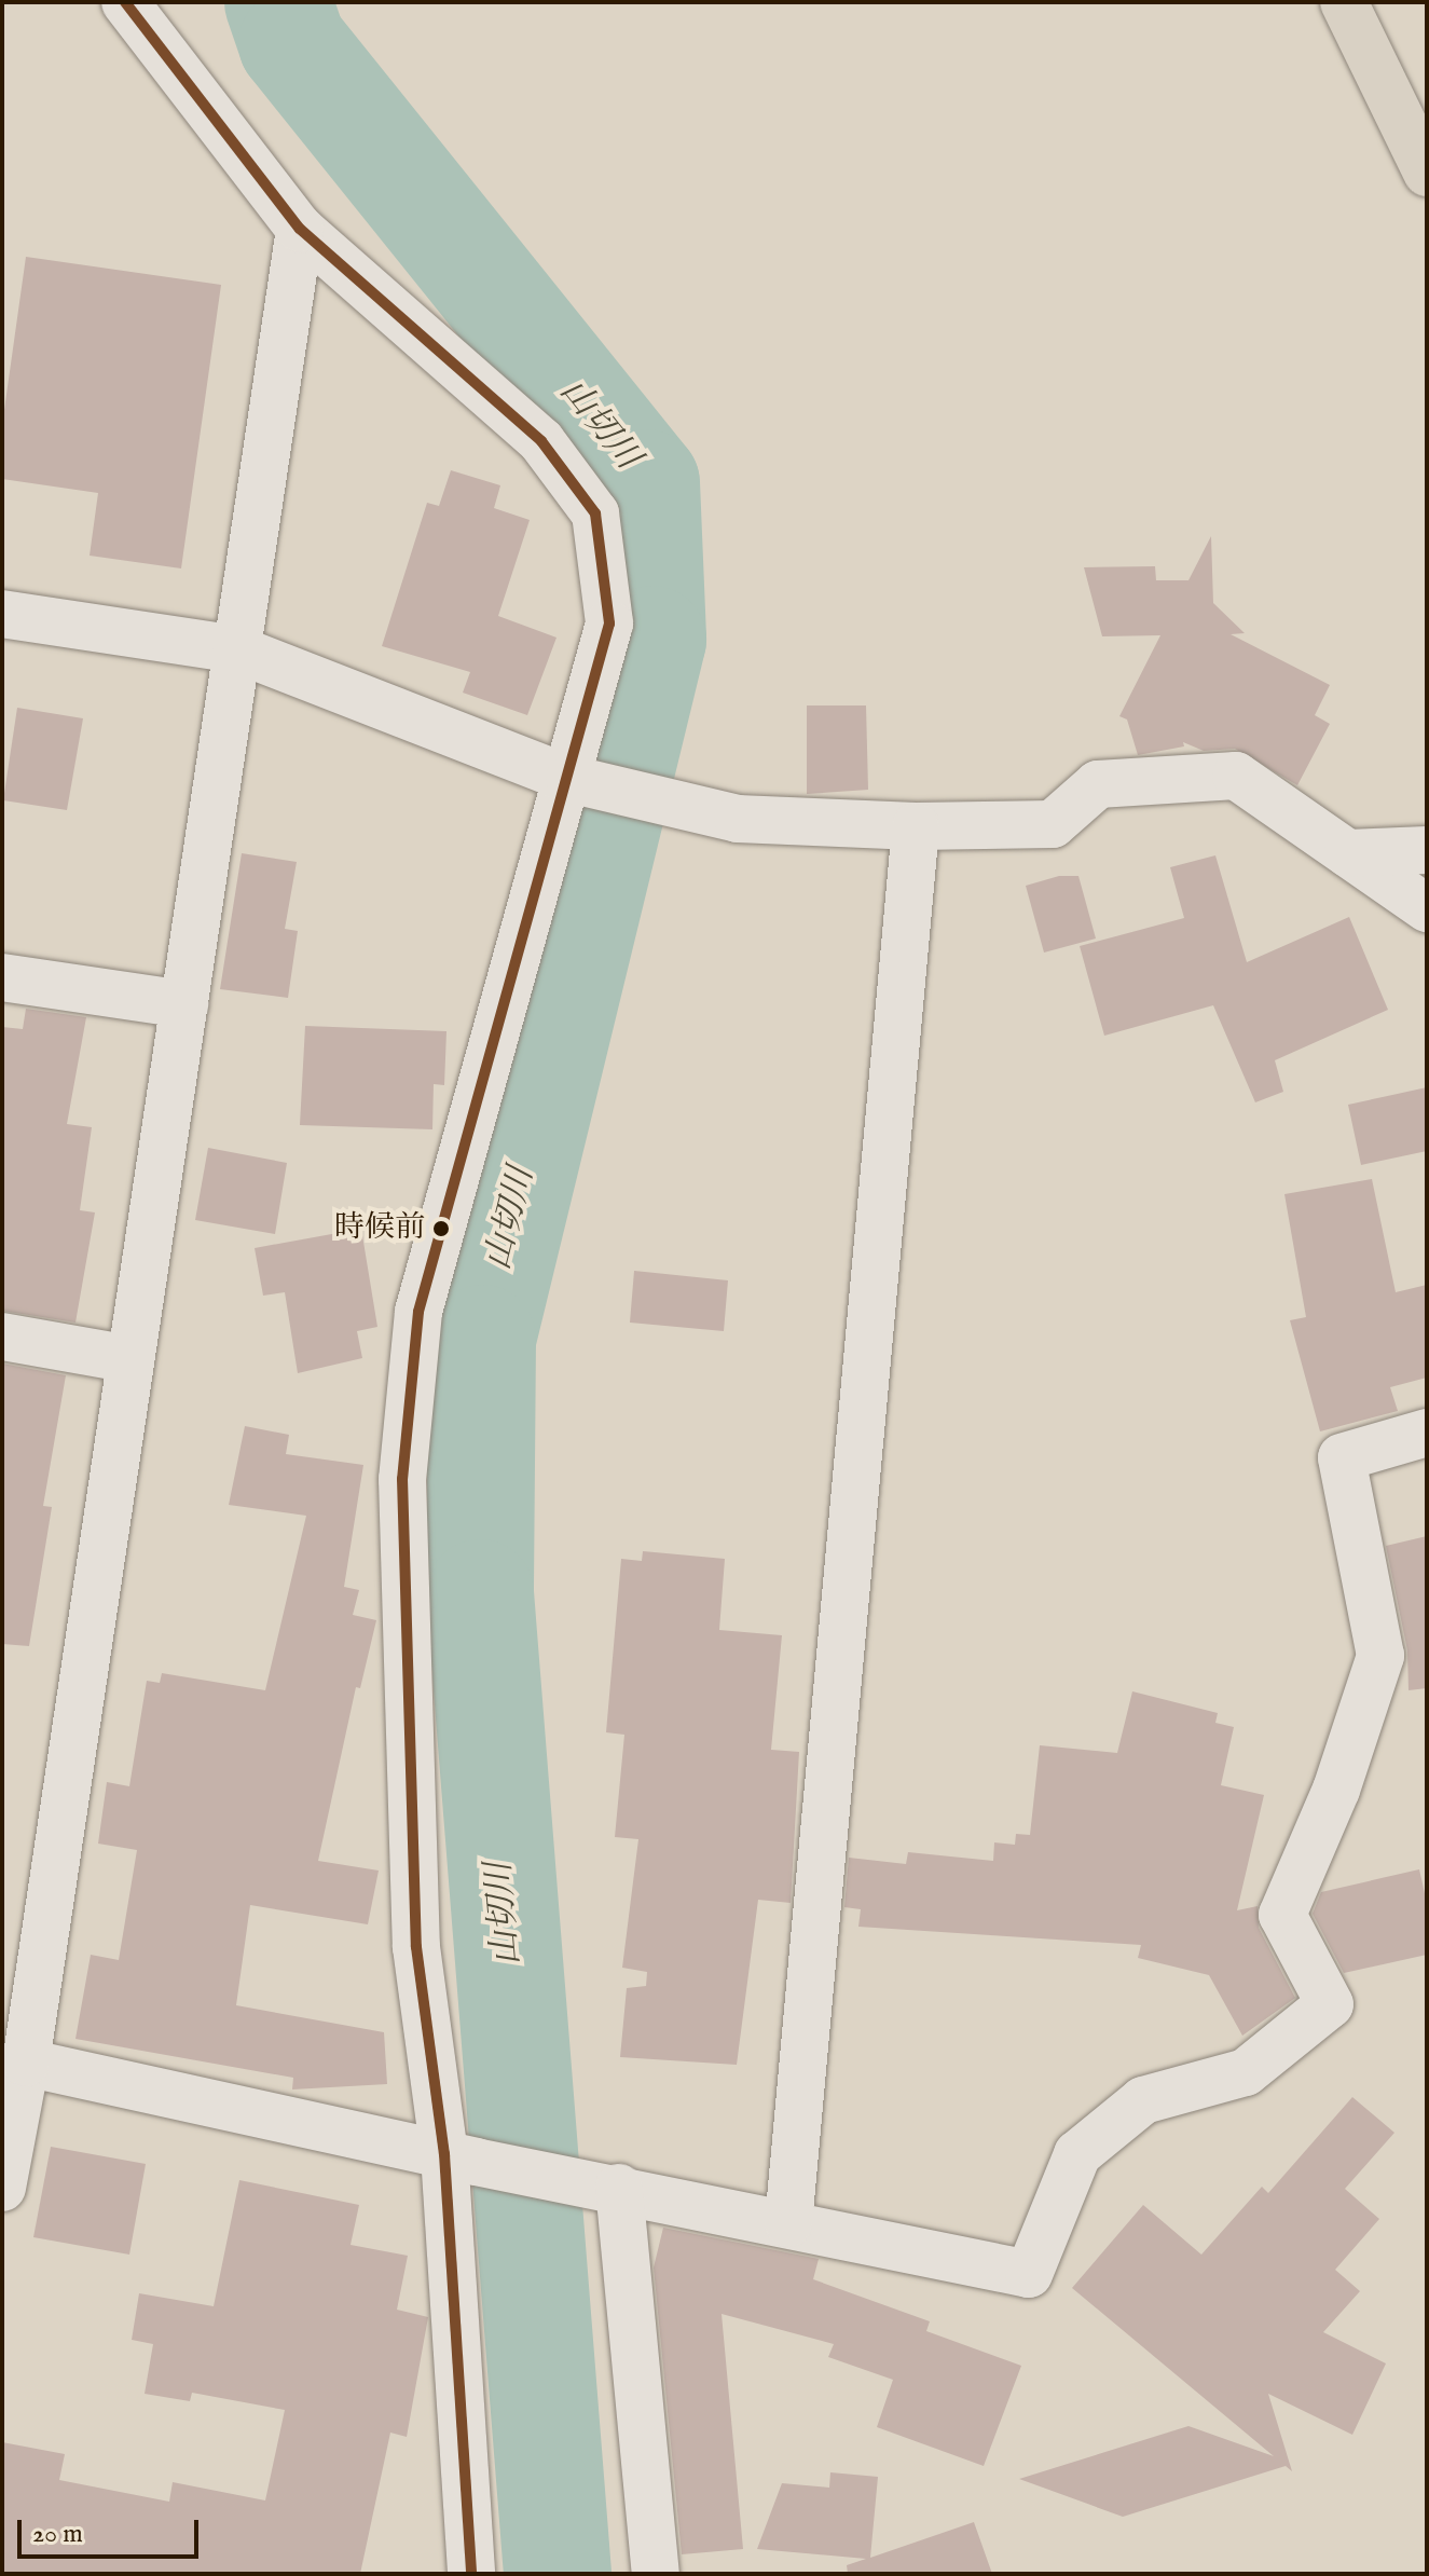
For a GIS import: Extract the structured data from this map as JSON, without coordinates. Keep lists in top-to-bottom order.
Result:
{
  "water": ["山切川"],
  "places": ["時候前"],
  "scale_bar": "20 m"
}
